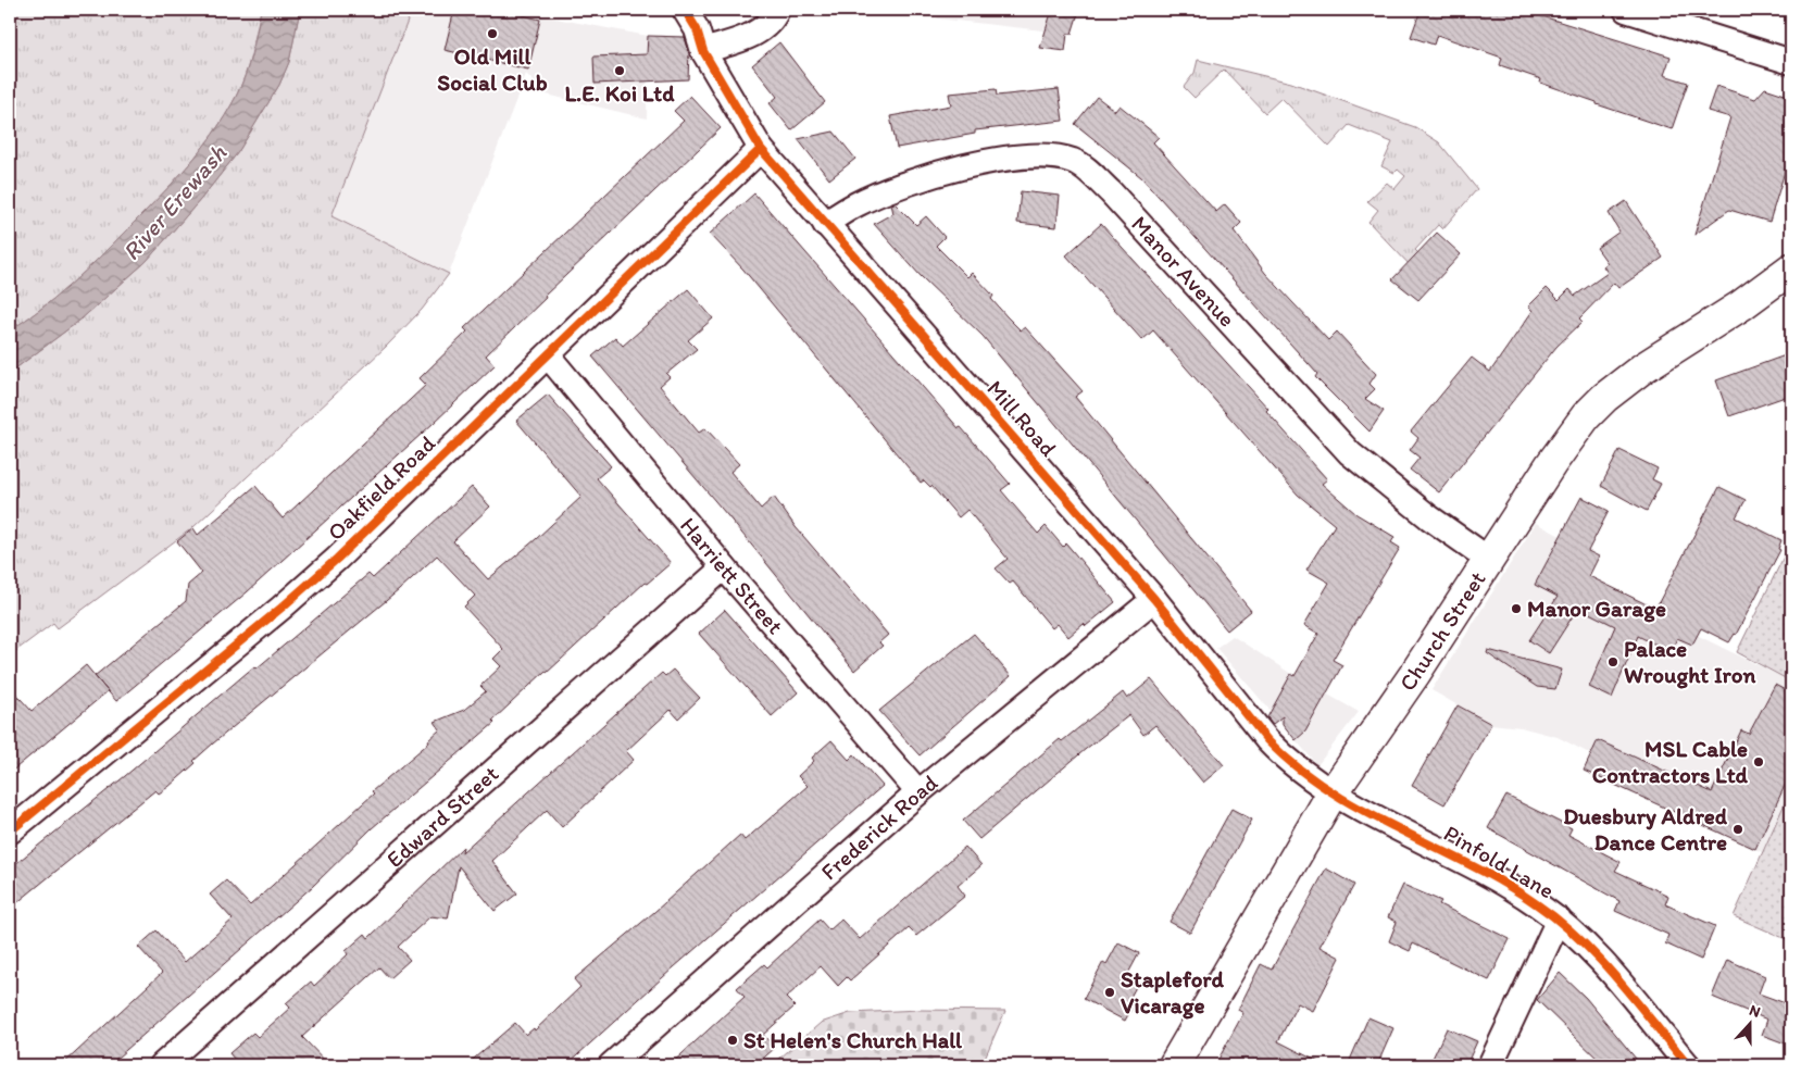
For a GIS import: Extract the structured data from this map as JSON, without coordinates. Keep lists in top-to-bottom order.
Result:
{
  "streets": {
    "main road": ["Church Street"],
    "street": [
      "Manor Avenue",
      "Mill Road",
      "Oakfield Road",
      "Harriett Street",
      "Edward Street",
      "Frederick Road",
      "Pinfold Lane"
    ]
  },
  "crossings": [
    ["Manor Avenue", "Mill Road"],
    ["Manor Avenue", "Church Street"],
    ["Mill Road", "Oakfield Road"],
    ["Mill Road", "Church Street"],
    ["Mill Road", "Frederick Road"],
    ["Mill Road", "Pinfold Lane"],
    ["Oakfield Road", "Harriett Street"],
    ["Harriett Street", "Edward Street"],
    ["Harriett Street", "Frederick Road"],
    ["Church Street", "Pinfold Lane"]
  ],
  "water": ["River Erewash"],
  "places": [
    "Old Mill Social Club",
    "L.E. Koi Ltd",
    "Manor Garage",
    "Palace Wrought Iron",
    "MSL Cable Contractors Ltd",
    "Duesbury Aldred Dance Centre",
    "Stapleford Vicarage",
    "St Helen's Church Hall"
  ],
  "north": "top"
}
